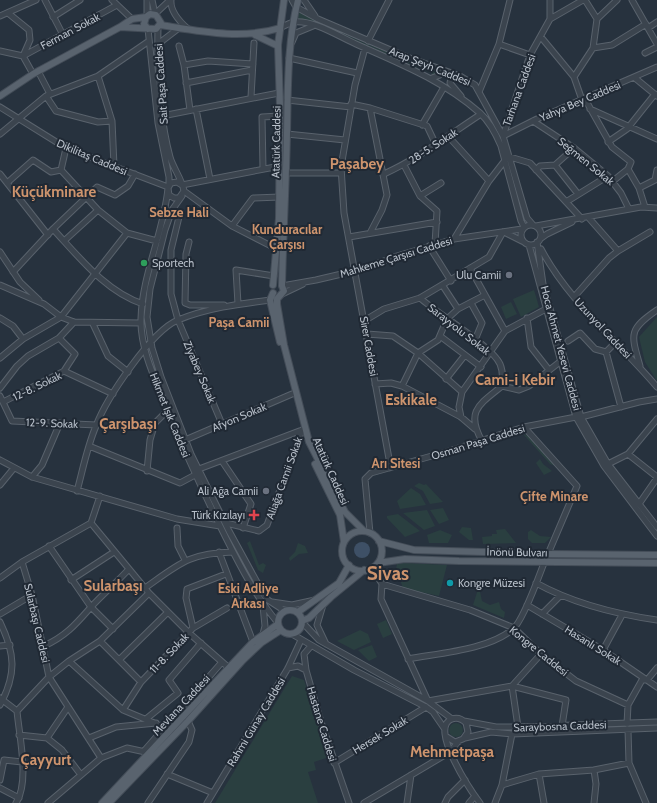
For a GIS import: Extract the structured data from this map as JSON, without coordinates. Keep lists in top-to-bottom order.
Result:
{
  "streets": {
    "main road": ["Atatürk Caddesi", "İnönü Bulvarı", "Mevlana Caddesi"],
    "street": [
      "Ferman Sokak",
      "Arap Şeyh Caddesi",
      "Sait Paşa Caddesi",
      "Tarhana Caddesi",
      "Yahya Bey Caddesi",
      "28-5. Sokak",
      "Dikilitaş Caddesi",
      "Seğmen Sokak",
      "Mahkeme Çarşısı Caddesi",
      "Uzunyol Caddesi",
      "Sarayyolu Sokak",
      "Sirer Caddesi",
      "Hoca Ahmet Yesevi Caddesi",
      "Ziyabey Sokak",
      "12-8. Sokak",
      "Hikmet Işık Caddesi",
      "Afyon Sokak",
      "12-9. Sokak",
      "Osman Paşa Caddesi",
      "Aliağa Camii Sokak",
      "Sularbaşı Caddesi",
      "Hasanlı Sokak",
      "Kongre Caddesi",
      "11-8. Sokak",
      "Rahmi Günay Caddesi",
      "Hastane Caddesi",
      "Saraybosna Caddesi",
      "Hersek Sokak"
    ]
  },
  "crossings": [
    ["Arap Şeyh Caddesi", "Tarhana Caddesi"],
    ["Arap Şeyh Caddesi", "Yahya Bey Caddesi"],
    ["Arap Şeyh Caddesi", "Atatürk Caddesi"],
    ["Arap Şeyh Caddesi", "28-5. Sokak"],
    ["Arap Şeyh Caddesi", "Mahkeme Çarşısı Caddesi"],
    ["Arap Şeyh Caddesi", "Uzunyol Caddesi"],
    ["Arap Şeyh Caddesi", "Sirer Caddesi"],
    ["Arap Şeyh Caddesi", "Hoca Ahmet Yesevi Caddesi"],
    ["Sait Paşa Caddesi", "Dikilitaş Caddesi"],
    ["Sait Paşa Caddesi", "Hikmet Işık Caddesi"],
    ["Tarhana Caddesi", "Yahya Bey Caddesi"],
    ["Yahya Bey Caddesi", "Seğmen Sokak"],
    ["Atatürk Caddesi", "Mahkeme Çarşısı Caddesi"],
    ["Atatürk Caddesi", "Afyon Sokak"],
    ["Atatürk Caddesi", "Osman Paşa Caddesi"],
    ["Atatürk Caddesi", "Aliağa Camii Sokak"],
    ["Atatürk Caddesi", "İnönü Bulvarı"],
    ["Dikilitaş Caddesi", "Hikmet Işık Caddesi"],
    ["Mahkeme Çarşısı Caddesi", "Uzunyol Caddesi"],
    ["Mahkeme Çarşısı Caddesi", "Sirer Caddesi"],
    ["Mahkeme Çarşısı Caddesi", "Hoca Ahmet Yesevi Caddesi"],
    ["Uzunyol Caddesi", "Hoca Ahmet Yesevi Caddesi"],
    ["Sirer Caddesi", "Osman Paşa Caddesi"],
    ["Hoca Ahmet Yesevi Caddesi", "Osman Paşa Caddesi"],
    ["Ziyabey Sokak", "Hikmet Işık Caddesi"],
    ["Ziyabey Sokak", "Afyon Sokak"],
    ["12-8. Sokak", "12-9. Sokak"],
    ["Hikmet Işık Caddesi", "Afyon Sokak"],
    ["Hikmet Işık Caddesi", "Aliağa Camii Sokak"],
    ["Hikmet Işık Caddesi", "Mevlana Caddesi"],
    ["Osman Paşa Caddesi", "İnönü Bulvarı"],
    ["Hastane Caddesi", "Hersek Sokak"]
  ],
  "districts": [
    "Paşabey",
    "Küçükminare",
    "Sebze Hali",
    "Kunduracılar Çarşısı",
    "Paşa Camii",
    "Cami-i Kebir",
    "Eskikale",
    "Çarşıbaşı",
    "Arı Sitesi",
    "Çifte Minare",
    "Sivas",
    "Sularbaşı",
    "Eski Adliye Arkası",
    "Mehmetpaşa",
    "Çayyurt"
  ],
  "places": {
    "other": [
      "Sportech",
      "Ulu Camii",
      "Ali Ağa Camii",
      "Kongre Müzesi"
    ],
    "health": ["Türk Kızılayı"]
  }
}
